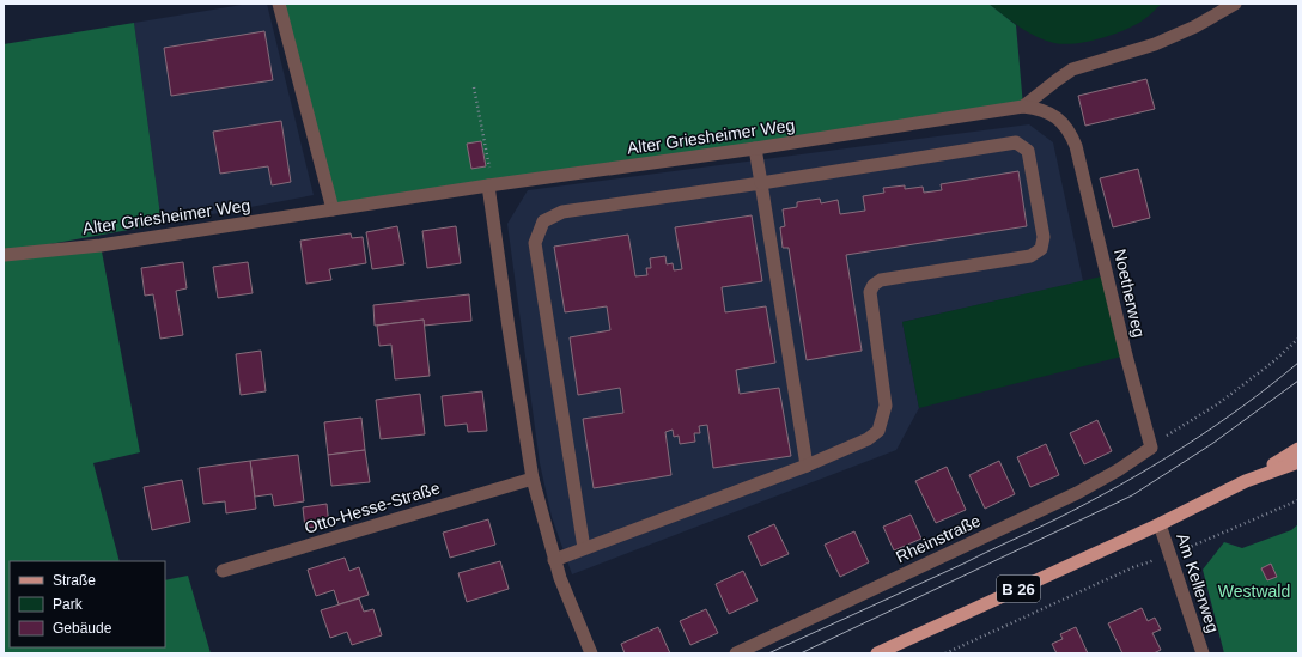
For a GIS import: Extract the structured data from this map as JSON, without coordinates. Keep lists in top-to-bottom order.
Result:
{
  "streets": {
    "main road": ["B 26"],
    "street": [
      "Alter Griesheimer Weg",
      "Noetherweg",
      "Otto-Hesse-Straße",
      "Rheinstraße",
      "Am Kellerweg"
    ]
  },
  "crossings": [
    ["Alter Griesheimer Weg", "Noetherweg"],
    ["Noetherweg", "Rheinstraße"],
    ["Am Kellerweg", "B 26"]
  ],
  "parks": ["Westwald"],
  "legend": ["Straße", "Park", "Gebäude"]
}
